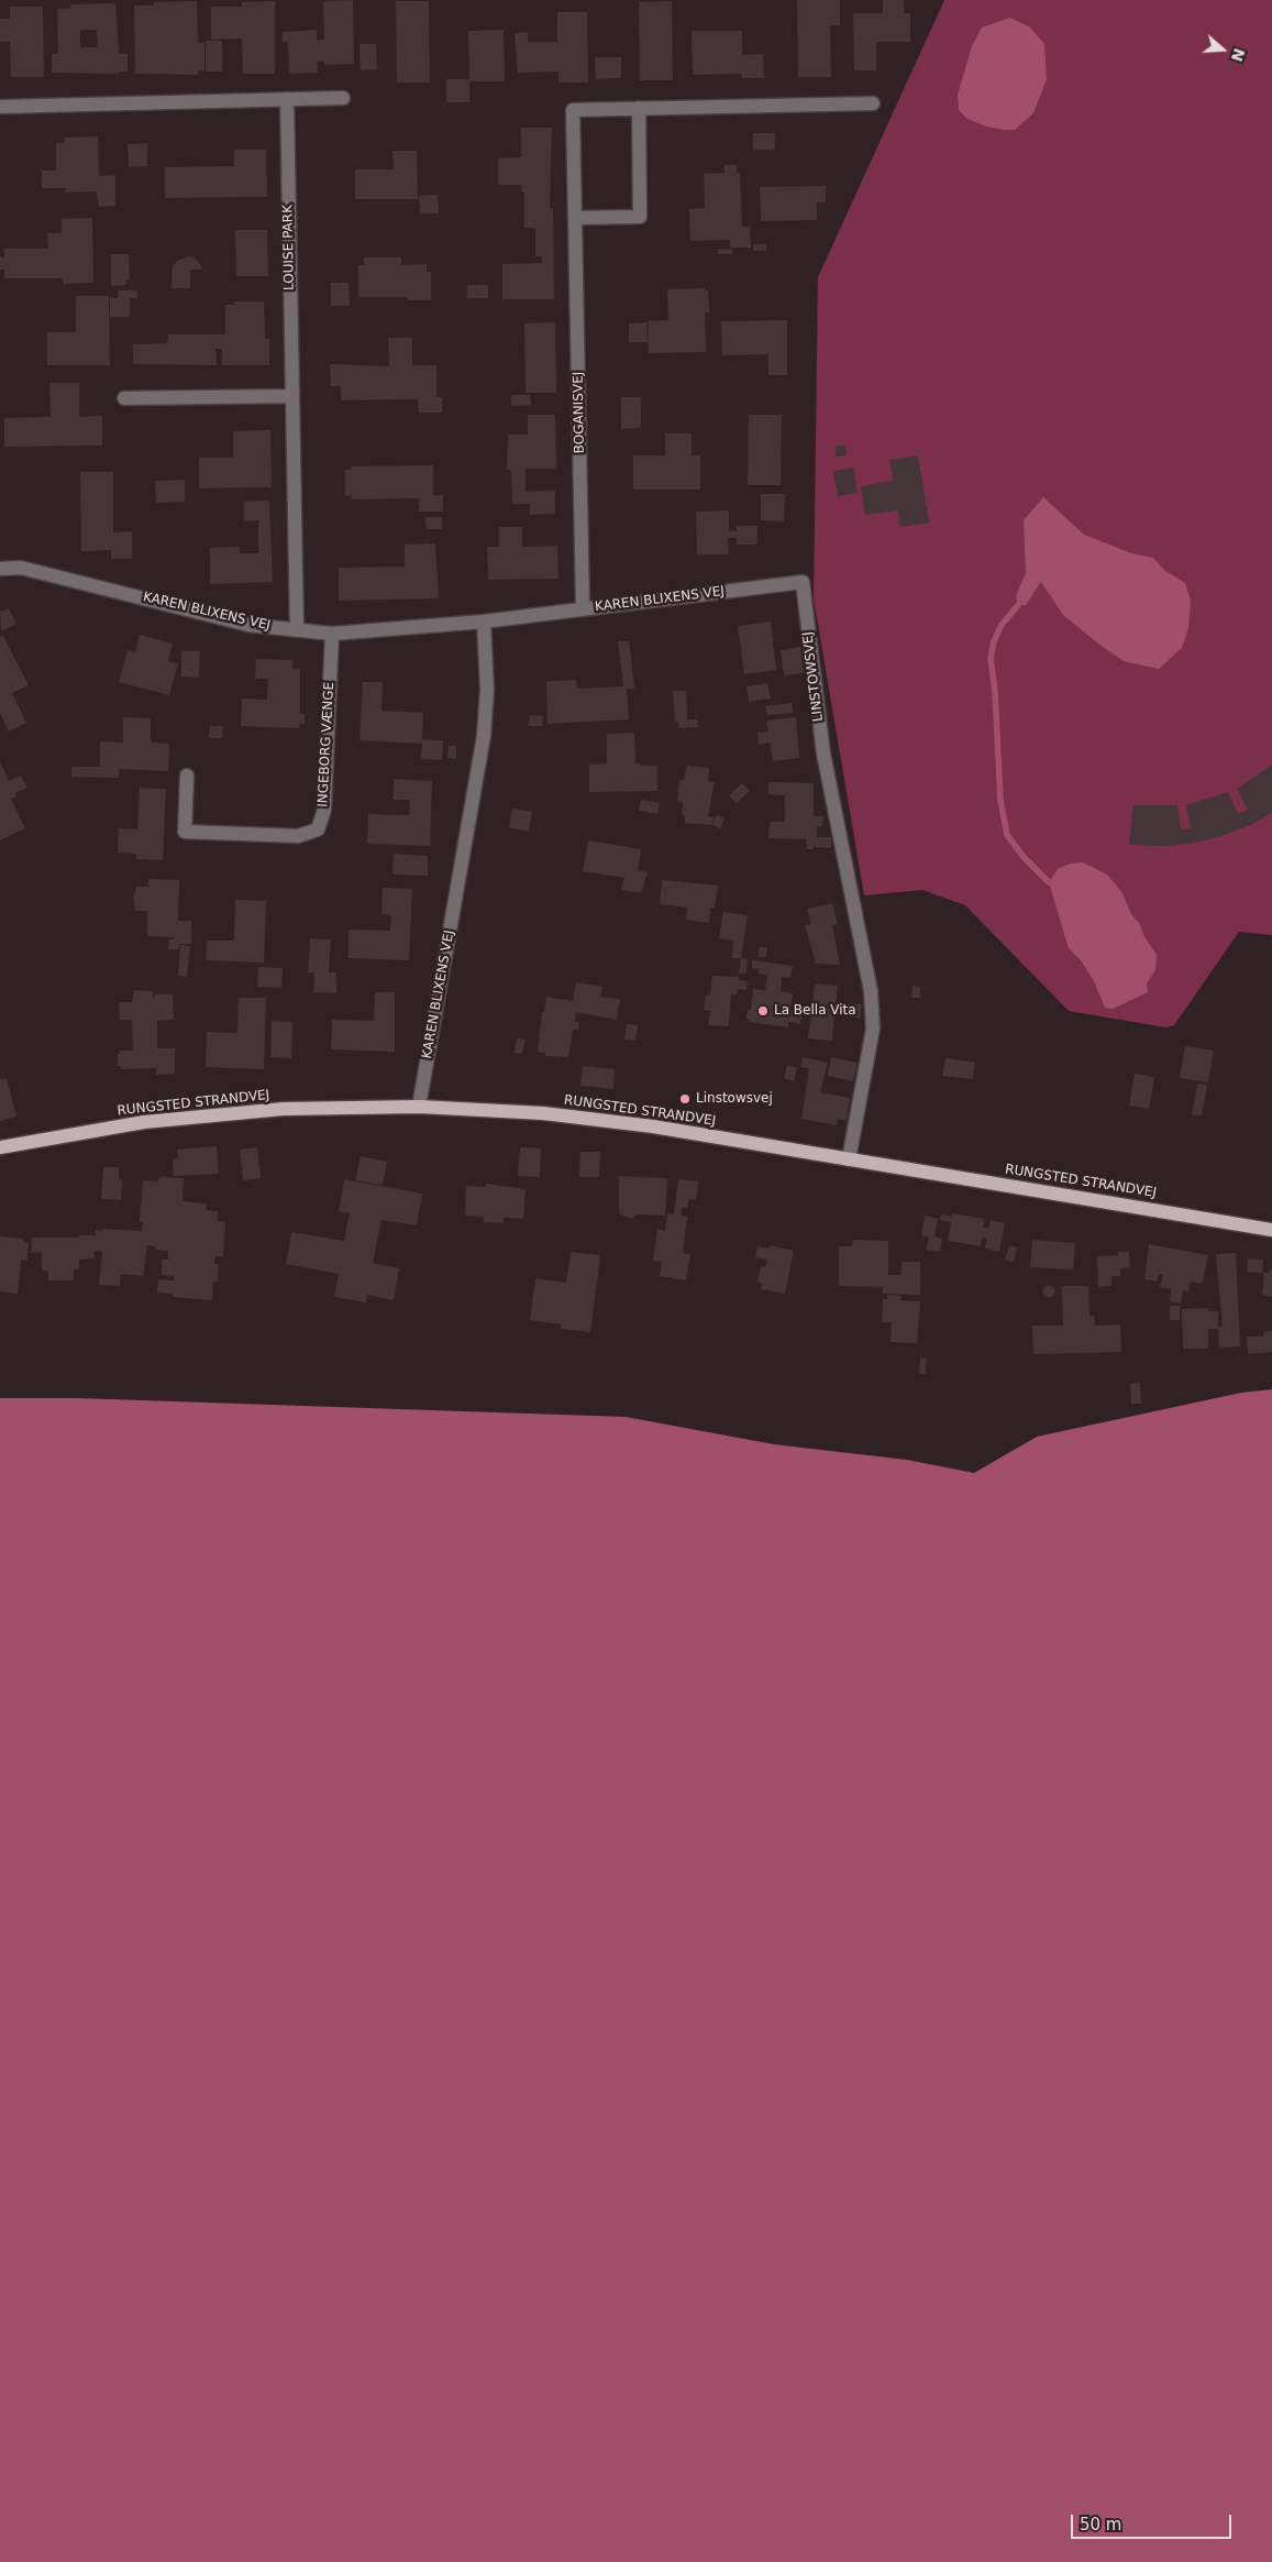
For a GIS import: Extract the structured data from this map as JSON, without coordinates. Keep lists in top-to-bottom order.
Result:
{
  "streets": {
    "main road": ["RUNGSTED STRANDVEJ"],
    "street": [
      "LOUISE PARK",
      "BOGANISVEJ",
      "KAREN BLIXENS VEJ",
      "LINSTOWSVEJ",
      "INGEBORG VÆNGE"
    ]
  },
  "crossings": [
    ["LOUISE PARK", "KAREN BLIXENS VEJ"],
    ["BOGANISVEJ", "KAREN BLIXENS VEJ"],
    ["KAREN BLIXENS VEJ", "LINSTOWSVEJ"],
    ["KAREN BLIXENS VEJ", "INGEBORG VÆNGE"],
    ["KAREN BLIXENS VEJ", "RUNGSTED STRANDVEJ"],
    ["LINSTOWSVEJ", "RUNGSTED STRANDVEJ"]
  ],
  "places": ["La Bella Vita", "Linstowsvej"],
  "scale_bar": "50 m",
  "north": "right"
}
